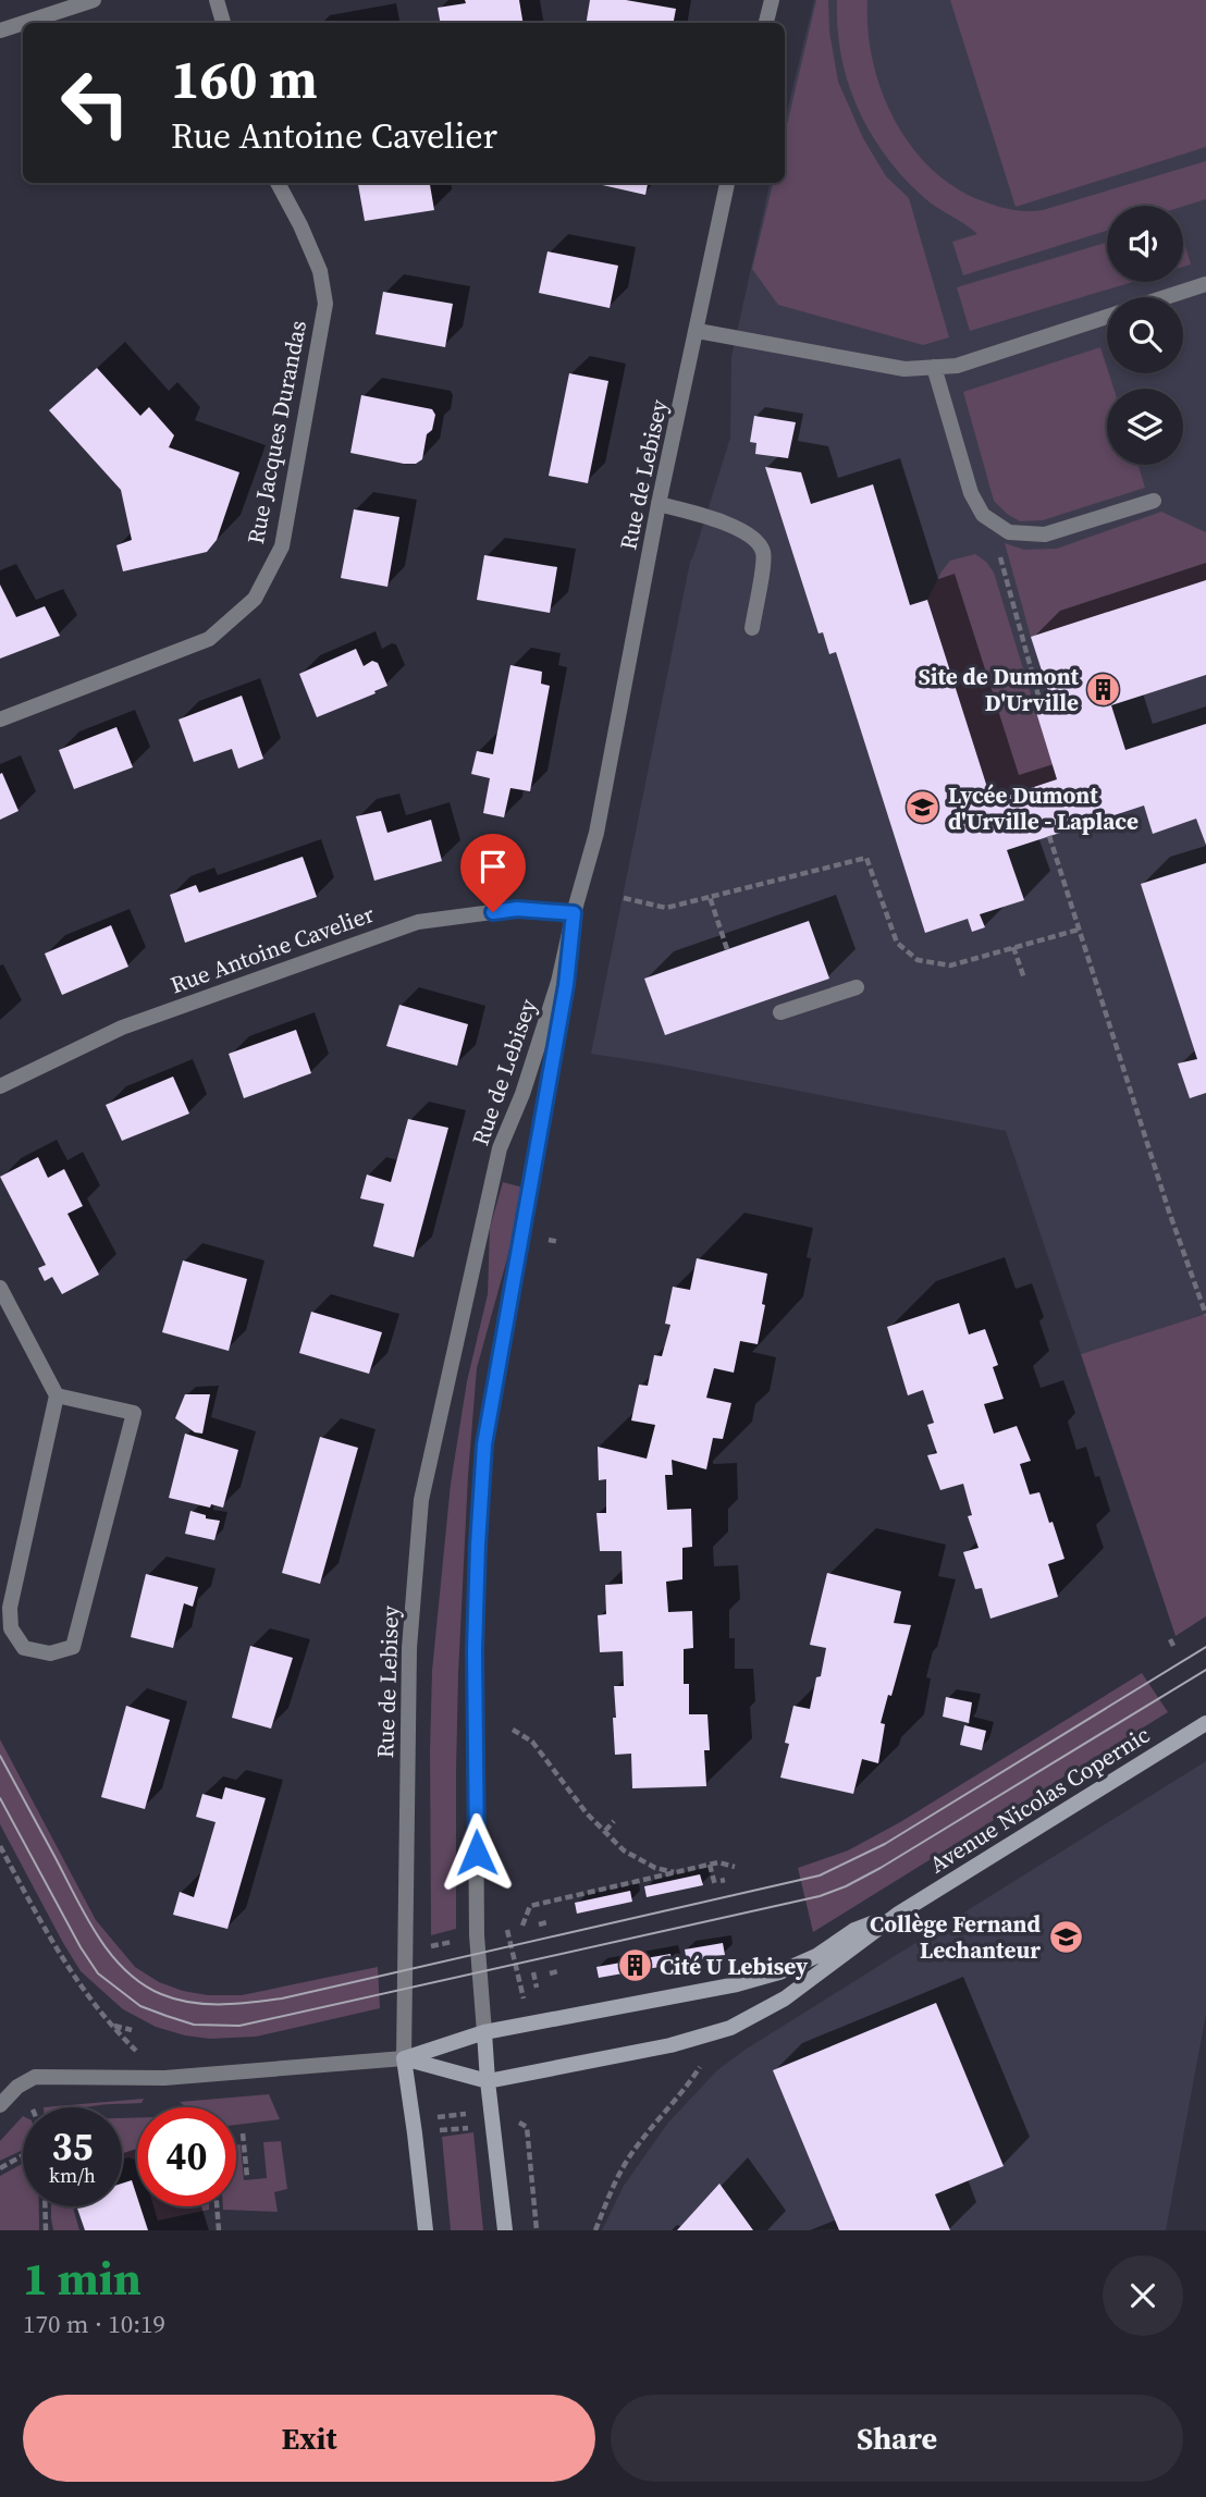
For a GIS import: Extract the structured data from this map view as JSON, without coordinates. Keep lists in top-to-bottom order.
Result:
{
  "streets": {
    "main road": ["Rue de Lebisey", "Avenue Nicolas Copernic"],
    "street": ["Rue Jacques Durandas", "Rue Antoine Cavelier"]
  },
  "crossings": [
    ["Rue de Lebisey", "Rue Antoine Cavelier"],
    ["Rue de Lebisey", "Avenue Nicolas Copernic"]
  ],
  "places": {
    "building": ["Site de Dumont D'Urville", "Cité U Lebisey"],
    "school or university": ["Lycée Dumont d'Urville - Laplace", "Collège Fernand Lechanteur"]
  },
  "page": {
    "turn": ["160 m", "Rue Antoine Cavelier"],
    "speed": "35 km/h",
    "limit": "40",
    "heading": ["1 min", "170 m · 10:19"],
    "buttons": ["Exit", "Share"]
  }
}
